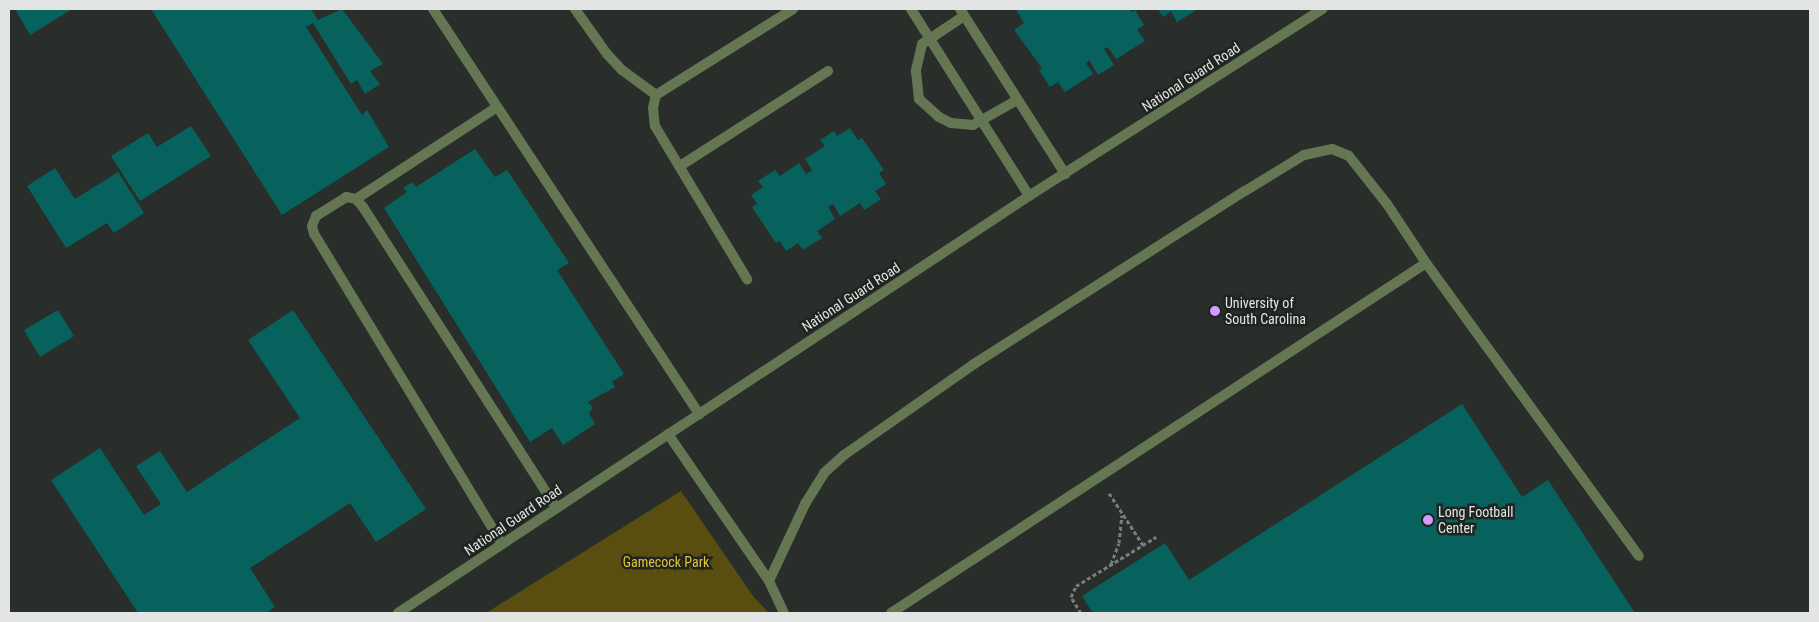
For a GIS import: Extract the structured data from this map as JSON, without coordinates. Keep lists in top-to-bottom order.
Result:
{
  "streets": {
    "street": ["National Guard Road"]
  },
  "parks": ["Gamecock Park"],
  "places": ["University of South Carolina", "Long Football Center"]
}
